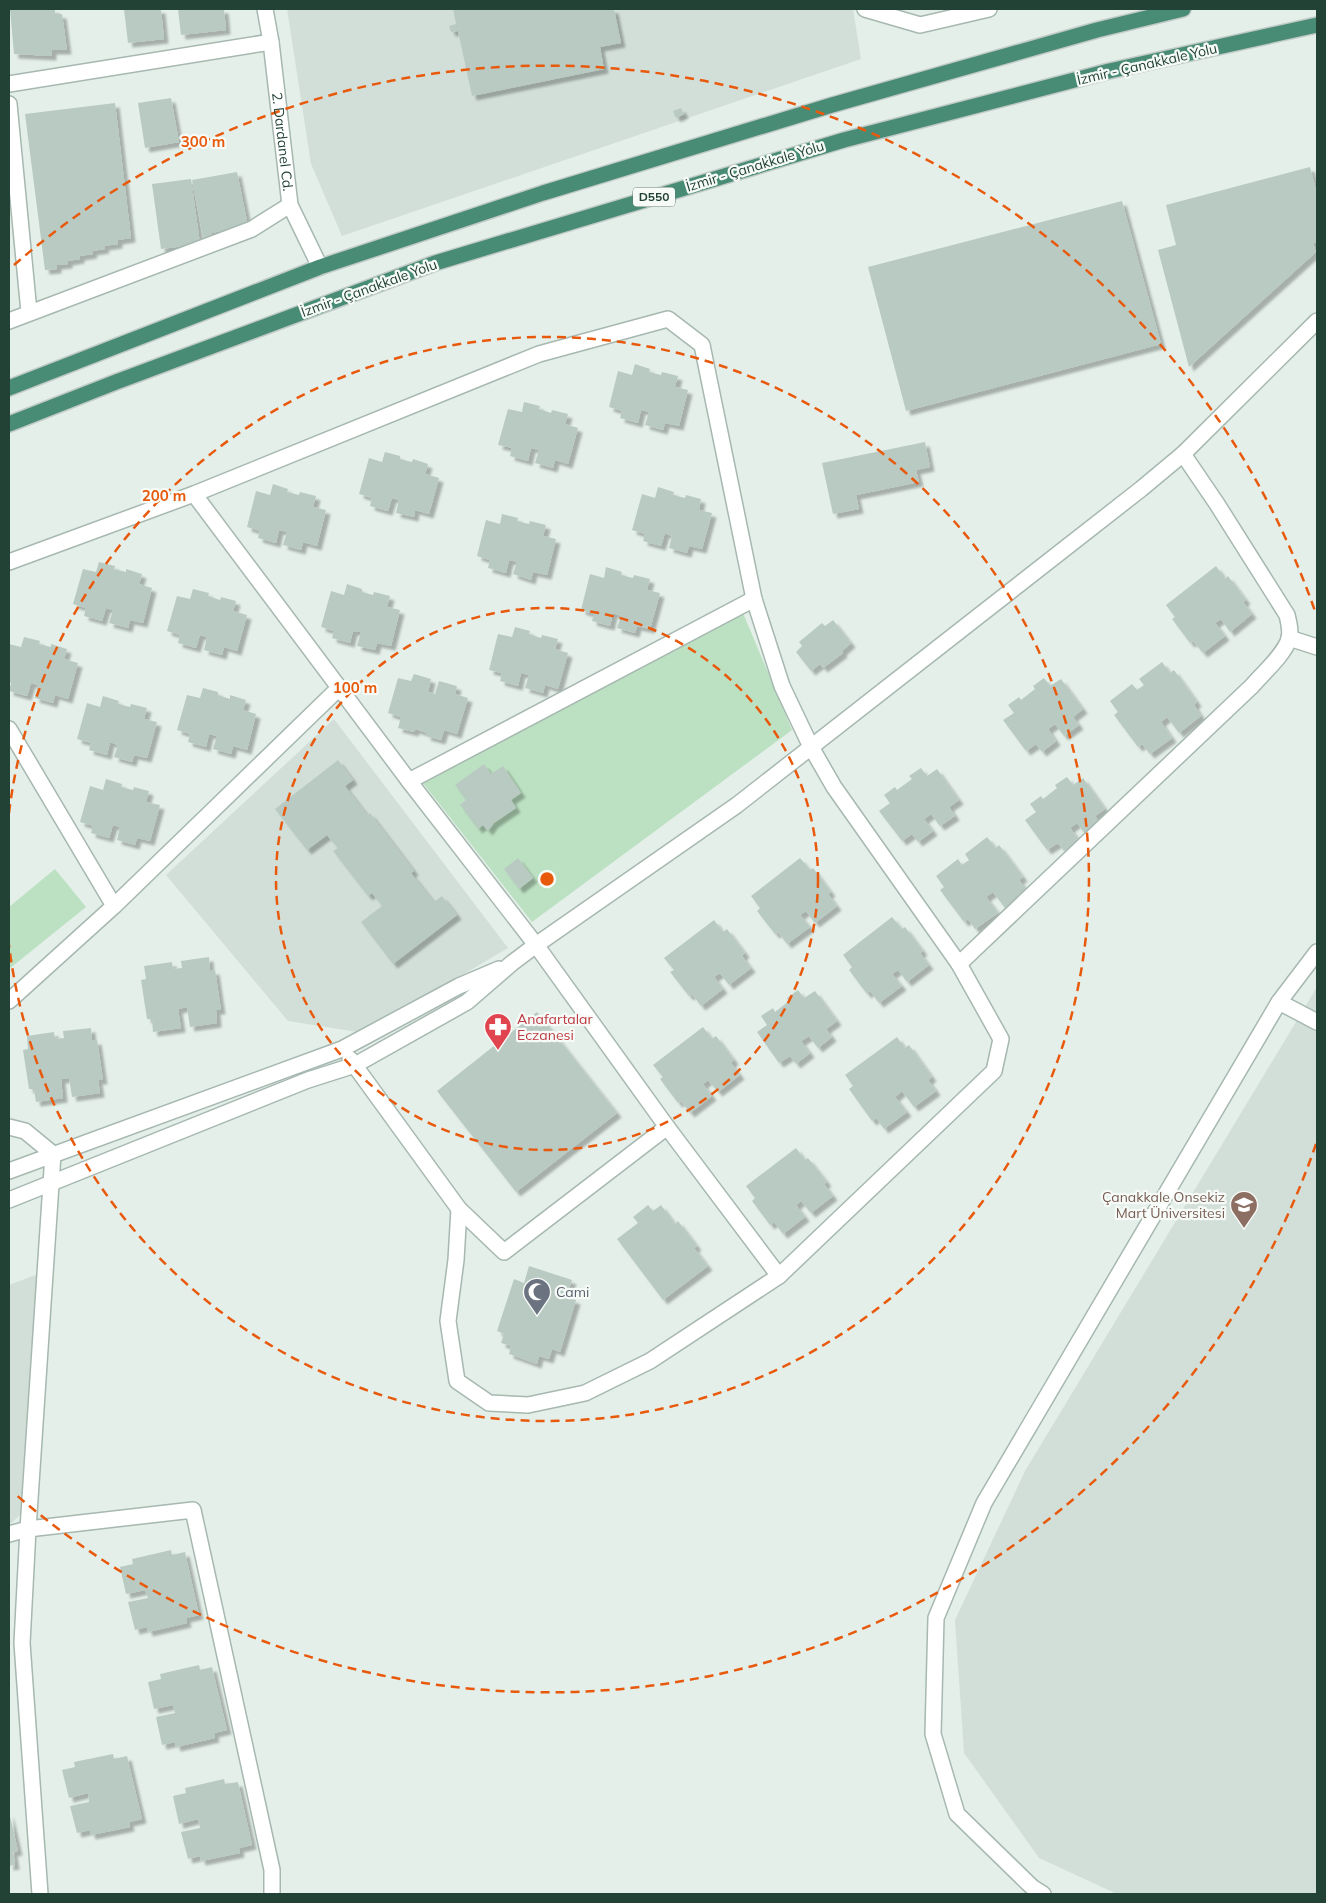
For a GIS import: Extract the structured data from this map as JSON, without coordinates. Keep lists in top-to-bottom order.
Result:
{
  "streets": {
    "highway": ["İzmir - Çanakkale Yolu", "D550"],
    "street": ["2. Dardanel Cd."]
  },
  "places": {
    "pharmacy": ["Anafartalar Eczanesi"],
    "school or university": ["Çanakkale Onsekiz Mart Üniversitesi"],
    "mosque": ["Cami"]
  },
  "rings": ["300 m", "200 m", "100 m"]
}
